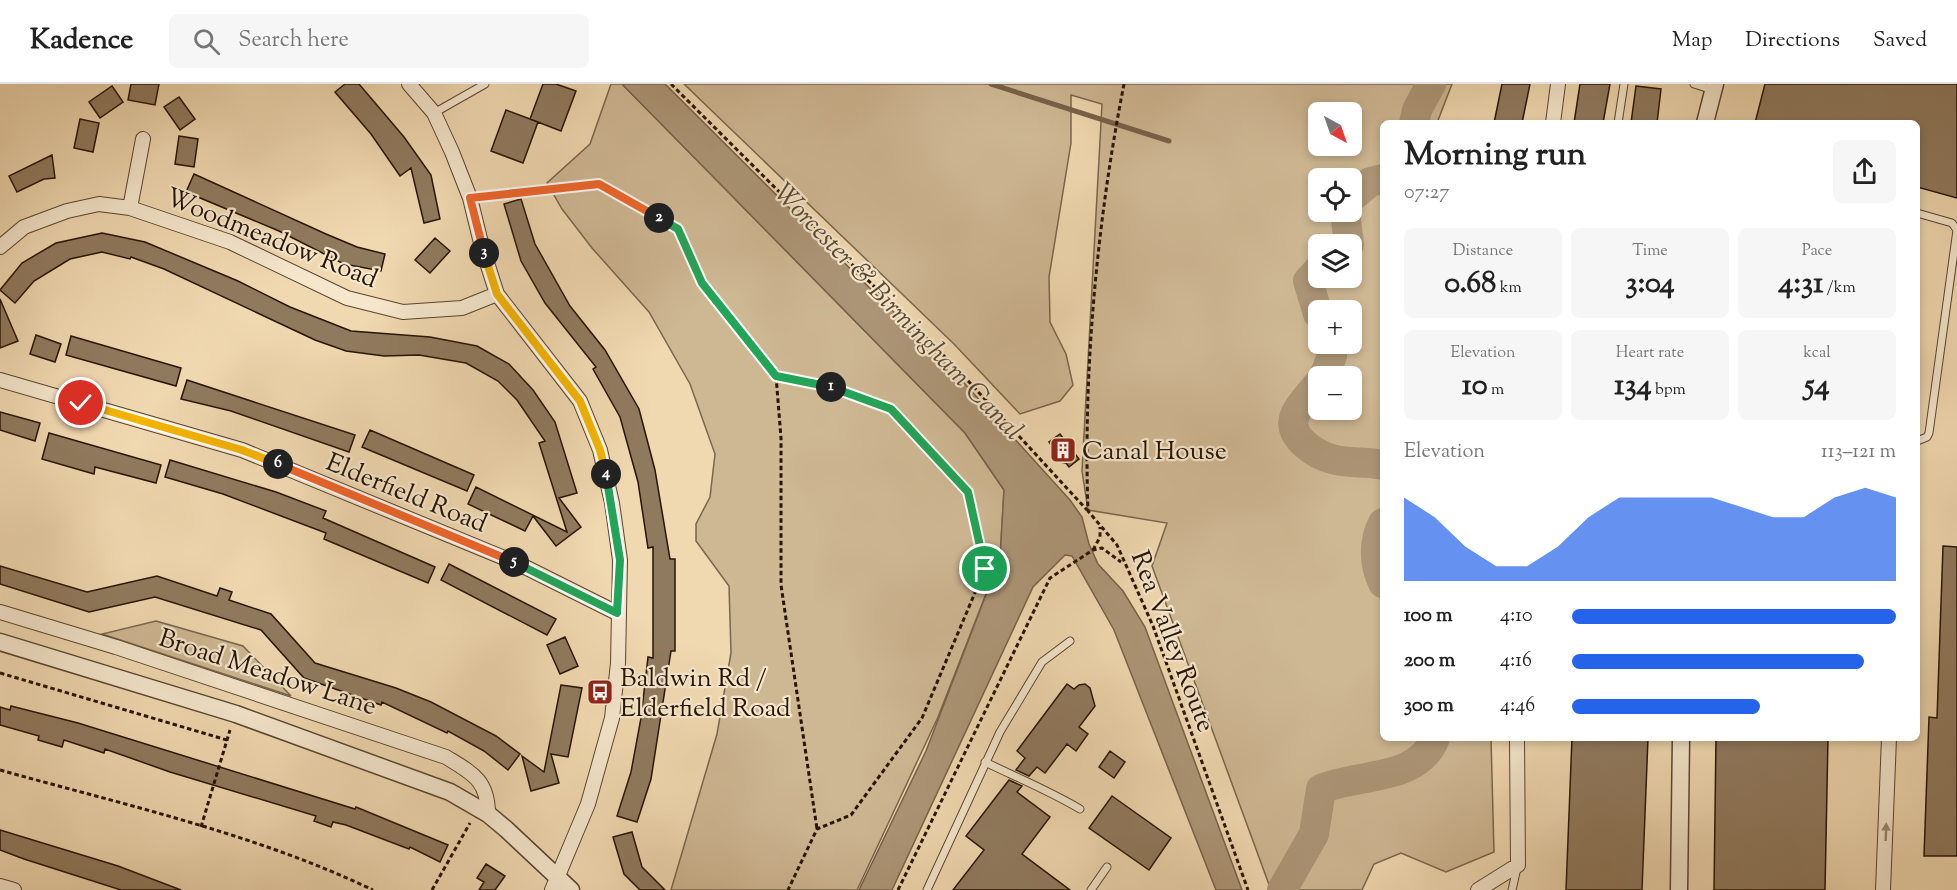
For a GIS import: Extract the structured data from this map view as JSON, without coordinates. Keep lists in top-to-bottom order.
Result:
{
  "streets": {
    "street": ["Woodmeadow Road", "Elderfield Road", "Broad Meadow Lane"],
    "path": ["Rea Valley Route"]
  },
  "water": ["Worcester & Birmingham Canal"],
  "places": {
    "building": ["Canal House"],
    "bus stop": ["Baldwin Rd / Elderfield Road"]
  },
  "north": "bottom right",
  "page": {
    "header": "Kadence",
    "search": "Search here",
    "nav": ["Map", "Directions", "Saved"],
    "map_buttons": ["+", "−"],
    "heading": ["Morning run", "07:27"],
    "pins": [
      "2",
      "3",
      "1",
      "6",
      "4",
      "5"
    ],
    "stats": [
      ["Distance", "0.68 km"],
      ["Time", "3:04"],
      ["Pace", "4:31 /km"],
      ["Elevation", "10 m"],
      ["Heart rate", "134 bpm"],
      ["kcal", "54"]
    ],
    "chart": ["Elevation", "113–121 m"],
    "list": [
      {
        "name": "100 m",
        "note": "4:10"
      },
      {
        "name": "200 m",
        "note": "4:16"
      },
      {
        "name": "300 m",
        "note": "4:46"
      }
    ]
  }
}
